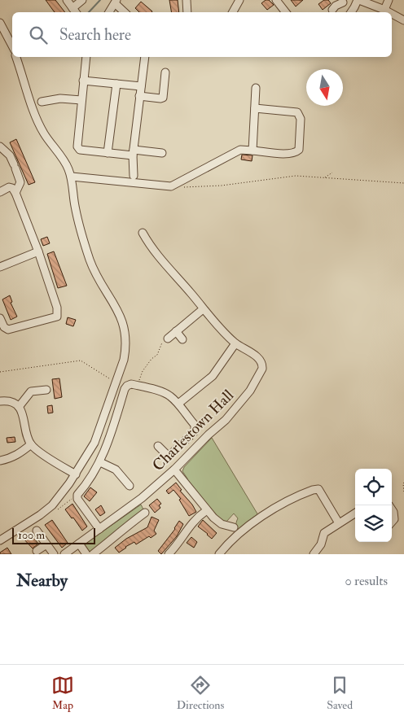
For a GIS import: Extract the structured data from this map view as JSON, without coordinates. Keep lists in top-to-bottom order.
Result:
{
  "streets": {
    "street": ["Charlestown Hall"]
  },
  "scale_bar": "100 m",
  "north": "bottom",
  "page": {
    "search": "Search here",
    "scale": "100 m",
    "heading": ["Nearby", "0 results"],
    "nav": ["Map", "Directions", "Saved"]
  }
}
